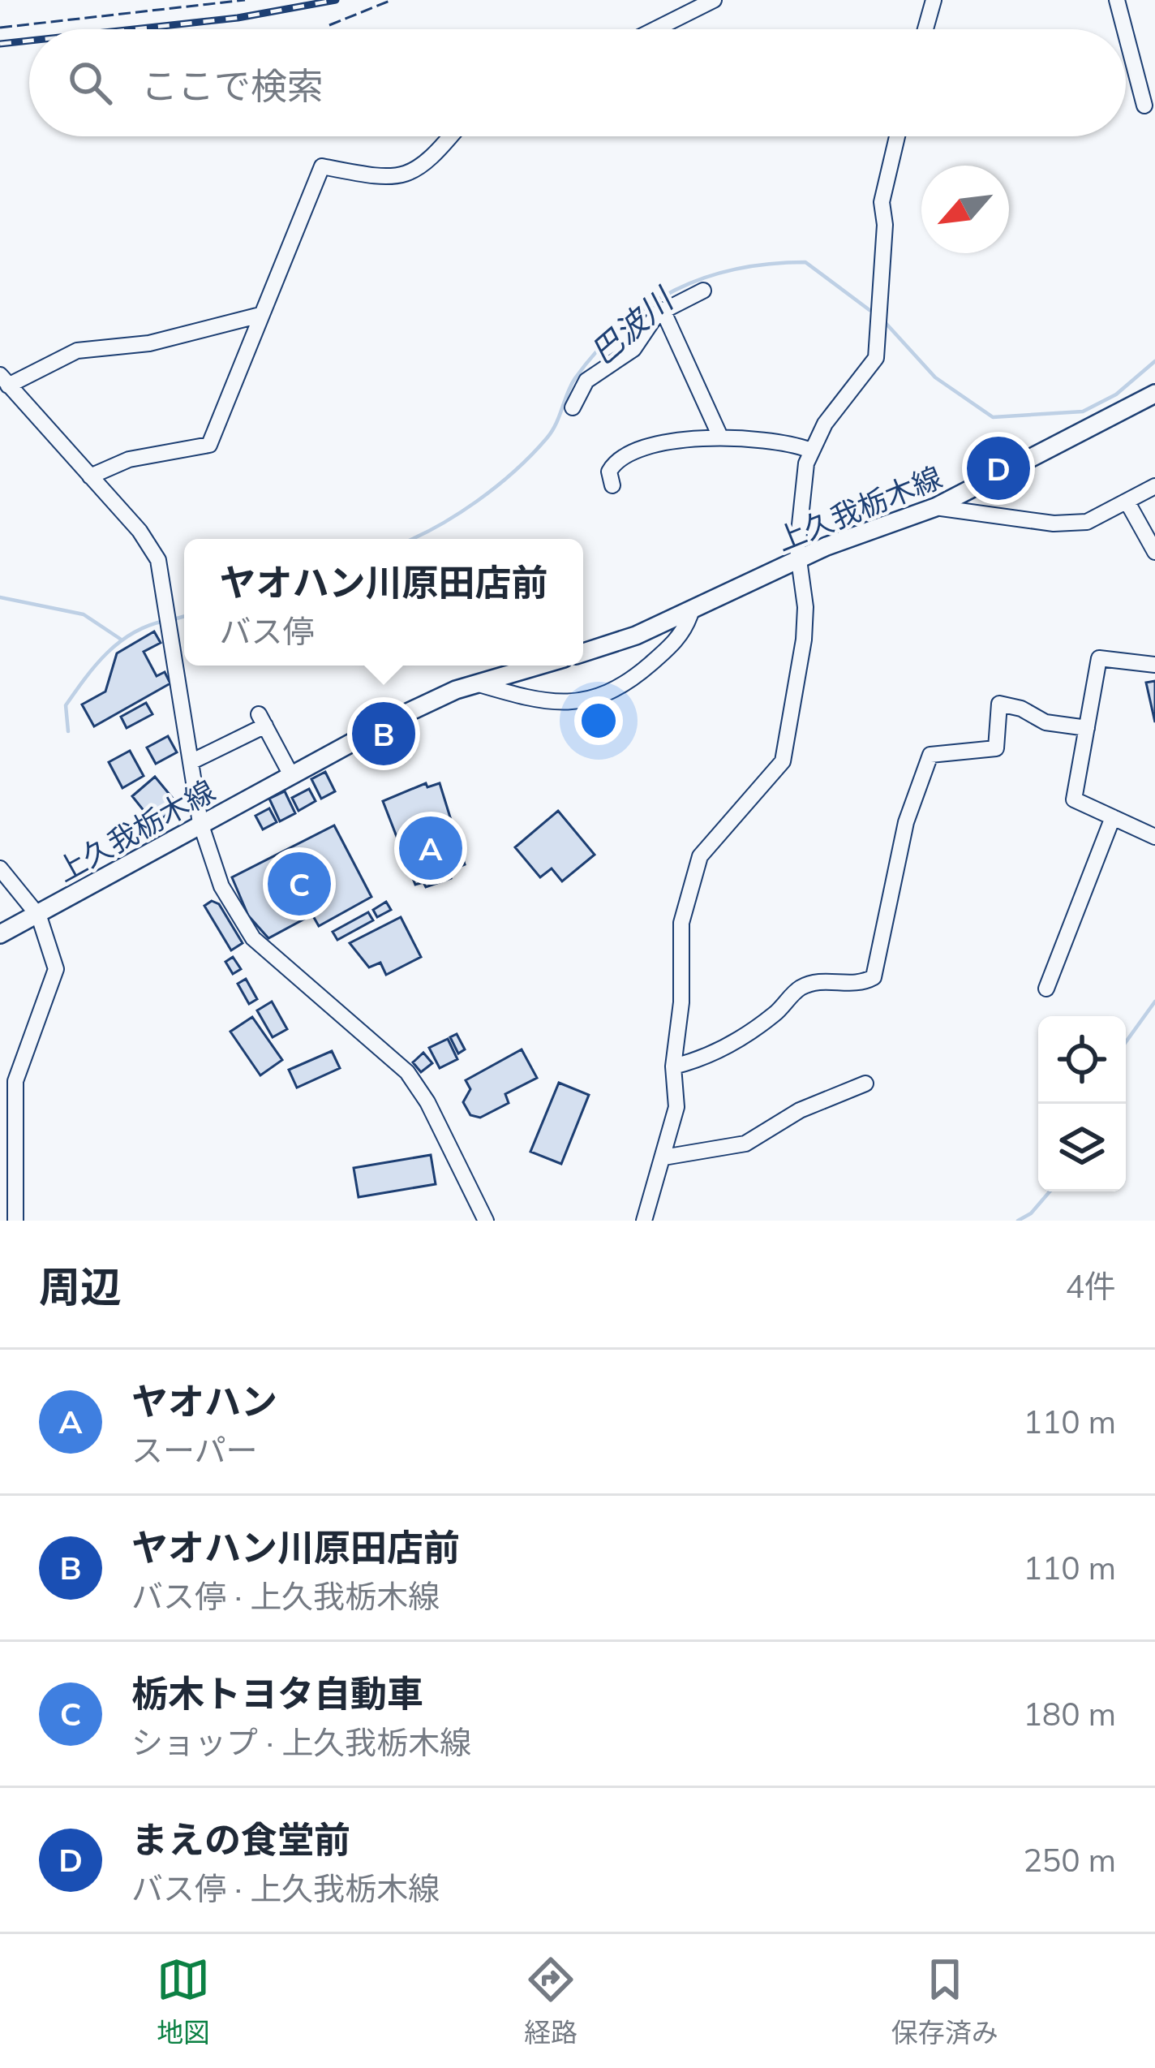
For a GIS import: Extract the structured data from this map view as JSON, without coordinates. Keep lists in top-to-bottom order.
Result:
{
  "streets": {
    "main road": ["上久我栃木線"]
  },
  "water": ["巴波川"],
  "north": "bottom left",
  "page": {
    "search": "ここで検索",
    "pins": [
      "D",
      "B",
      "A",
      "C"
    ],
    "popup": ["ヤオハン川原田店前", "バス停"],
    "heading": ["周辺", "4件"],
    "list": [
      {
        "mark": "A",
        "name": "ヤオハン",
        "note": "スーパー",
        "value": "110 m"
      },
      {
        "mark": "B",
        "name": "ヤオハン川原田店前",
        "note": "バス停 · 上久我栃木線",
        "value": "110 m"
      },
      {
        "mark": "C",
        "name": "栃木トヨタ自動車",
        "note": "ショップ · 上久我栃木線",
        "value": "180 m"
      },
      {
        "mark": "D",
        "name": "まえの食堂前",
        "note": "バス停 · 上久我栃木線",
        "value": "250 m"
      }
    ],
    "nav": ["地図", "経路", "保存済み"]
  }
}
